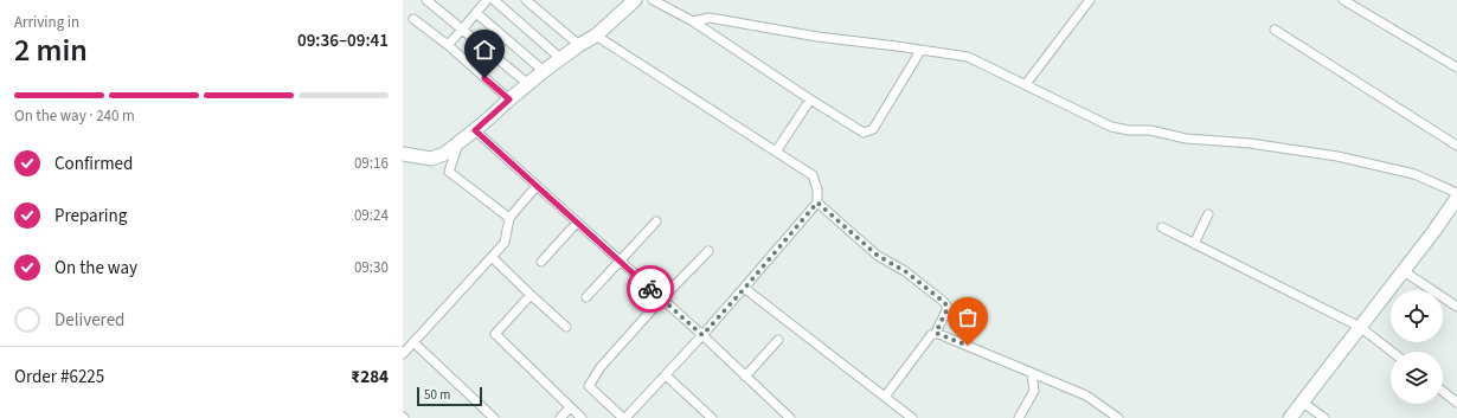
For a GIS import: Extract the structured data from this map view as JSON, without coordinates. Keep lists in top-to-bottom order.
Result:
{
  "scale_bar": "50 m",
  "page": {
    "heading": ["2 min", "Arriving in", "09:36–09:41"],
    "panel": ["Order #6225", "₹284"],
    "bar": "On the way · 240 m",
    "list": [
      ["Confirmed", "09:16"],
      ["Preparing", "09:24"],
      ["On the way", "09:30"],
      "Delivered"
    ],
    "scale": "50 m"
  }
}
